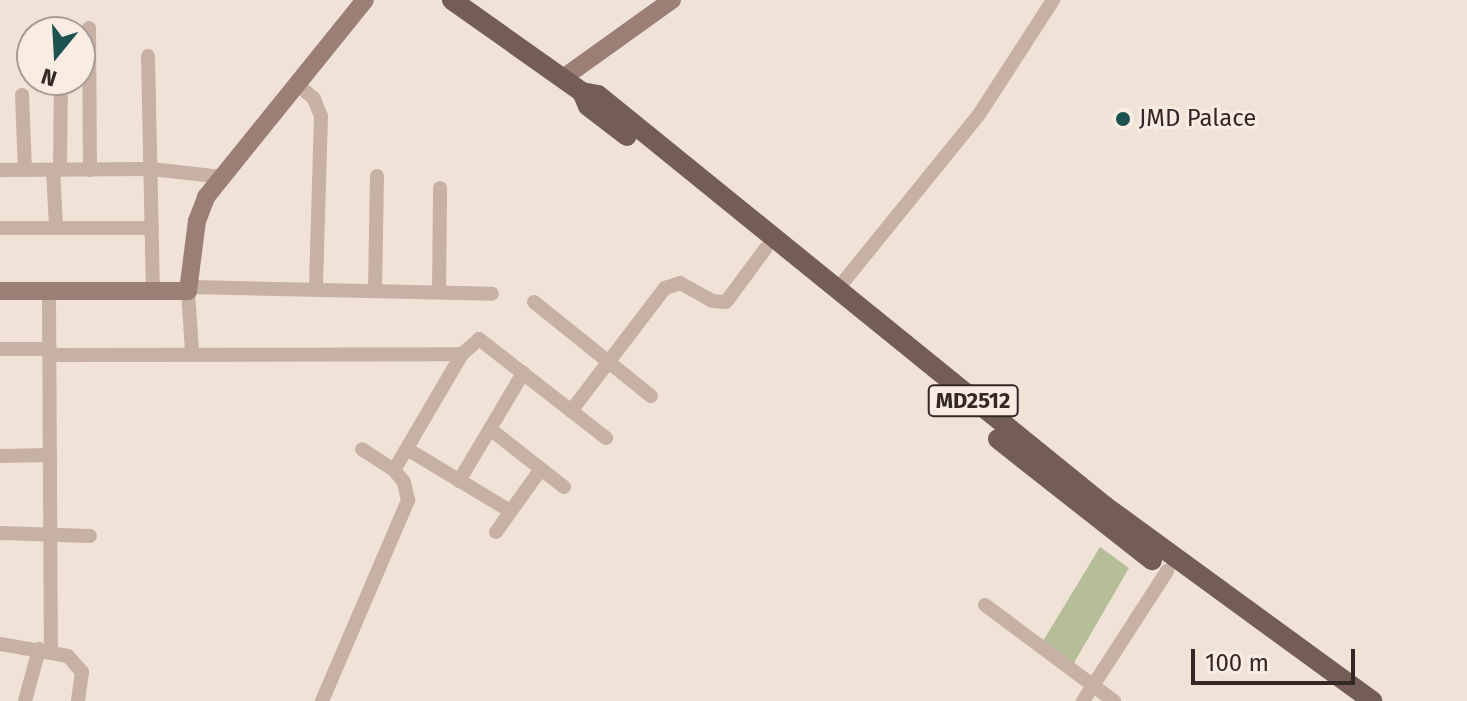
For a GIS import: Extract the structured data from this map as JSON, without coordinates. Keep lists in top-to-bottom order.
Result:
{
  "streets": {
    "main road": ["MD2512"]
  },
  "places": ["JMD Palace"],
  "scale_bar": "100 m",
  "north": "bottom"
}
